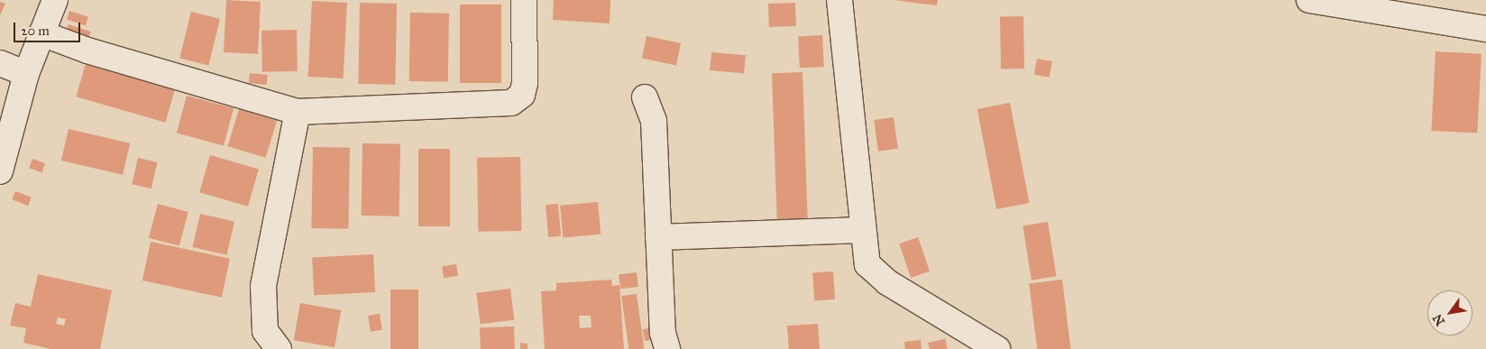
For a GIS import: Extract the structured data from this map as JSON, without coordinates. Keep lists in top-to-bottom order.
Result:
{
  "scale_bar": "20 m",
  "north": "bottom left"
}
